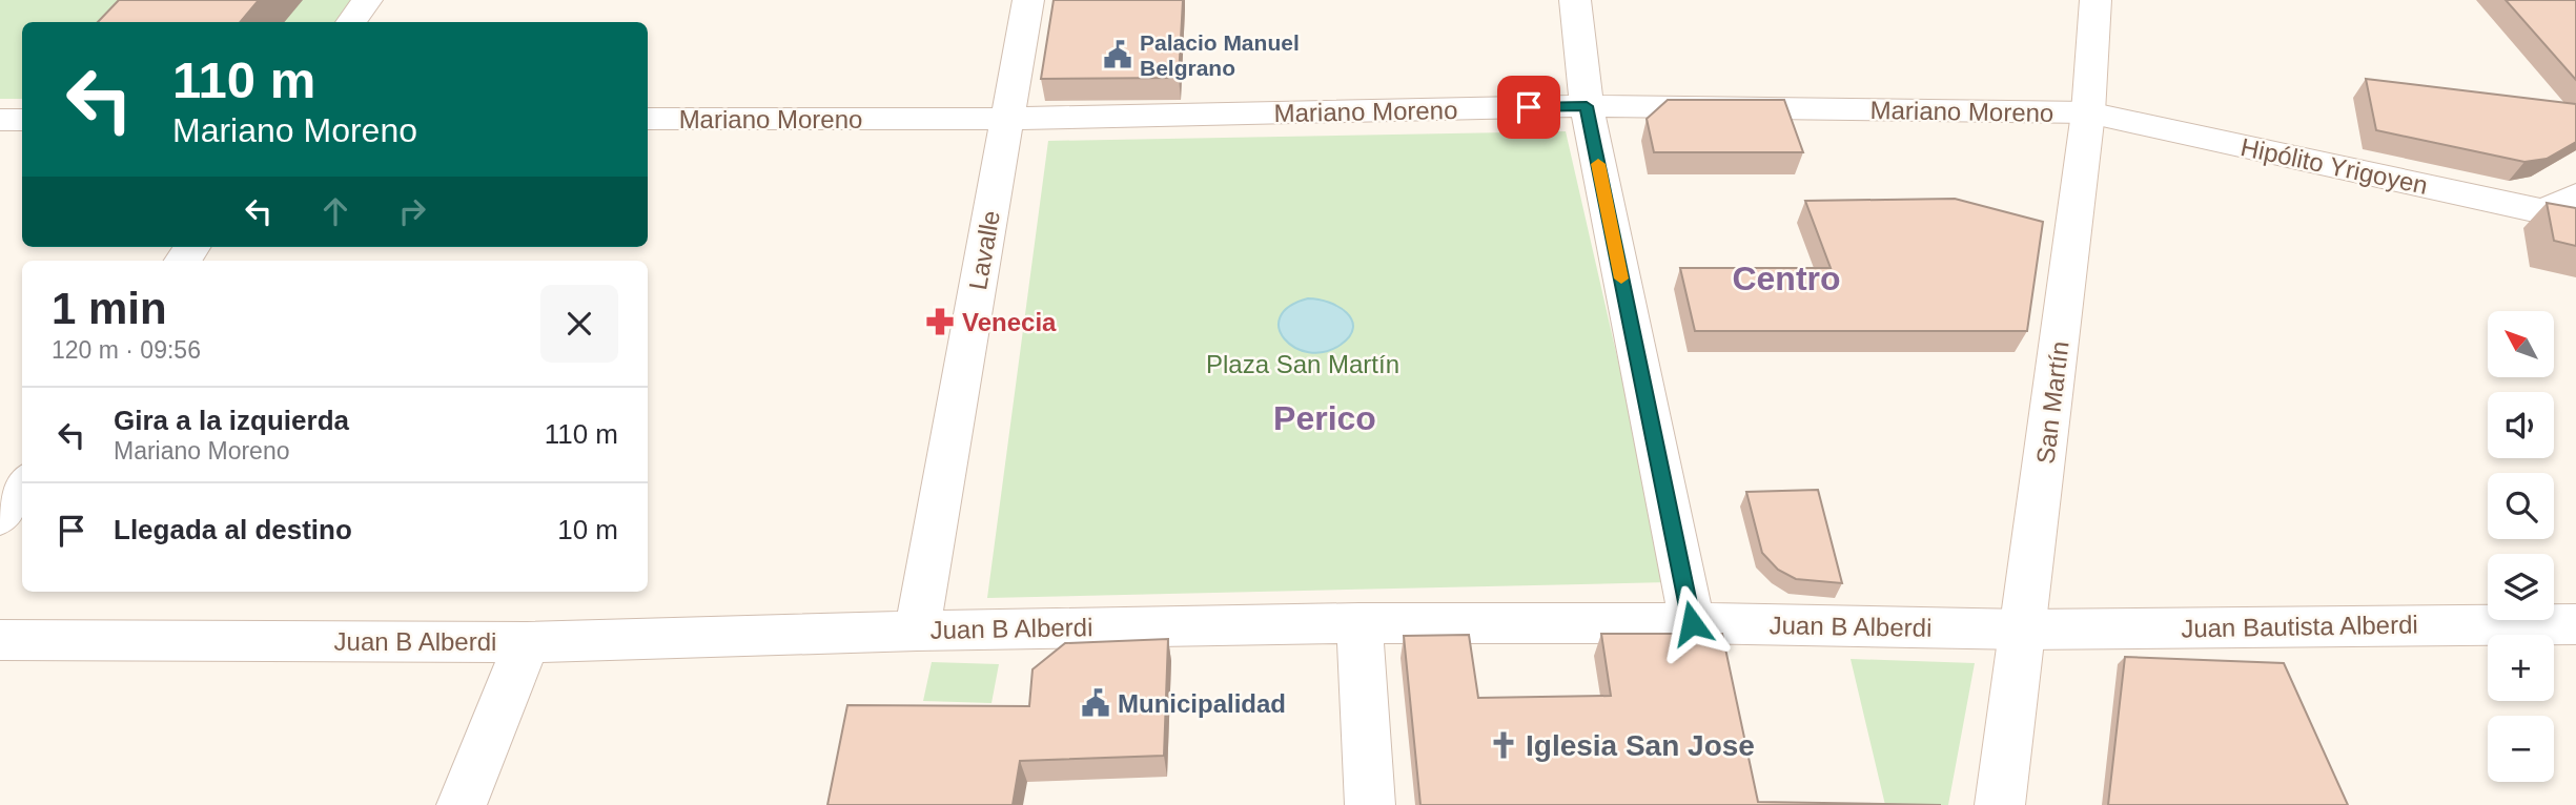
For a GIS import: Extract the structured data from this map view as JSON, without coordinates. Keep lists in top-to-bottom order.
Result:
{
  "streets": {
    "street": [
      "Mariano Moreno",
      "Hipólito Yrigoyen",
      "Lavalle",
      "San Martín",
      "Juan B Alberdi",
      "Juan Bautista Alberdi"
    ]
  },
  "crossings": [
    ["Mariano Moreno", "Hipólito Yrigoyen"],
    ["Mariano Moreno", "Lavalle"],
    ["Mariano Moreno", "San Martín"],
    ["Hipólito Yrigoyen", "San Martín"],
    ["Lavalle", "Juan B Alberdi"],
    ["San Martín", "Juan B Alberdi"],
    ["San Martín", "Juan Bautista Alberdi"],
    ["Juan B Alberdi", "Juan Bautista Alberdi"]
  ],
  "districts": ["Centro", "Perico"],
  "parks": ["Plaza San Martín"],
  "places": {
    "public building": ["Palacio Manuel Belgrano", "Municipalidad"],
    "pharmacy": ["Venecia"],
    "church": ["Iglesia San Jose"]
  },
  "north": "top left",
  "page": {
    "turn": ["110 m", "Mariano Moreno"],
    "heading": ["1 min", "120 m · 09:56"],
    "map_buttons": ["+", "−"],
    "list": [
      {
        "name": "Gira a la izquierda",
        "note": "Mariano Moreno",
        "value": "110 m"
      },
      {
        "name": "Llegada al destino",
        "value": "10 m"
      }
    ]
  }
}
